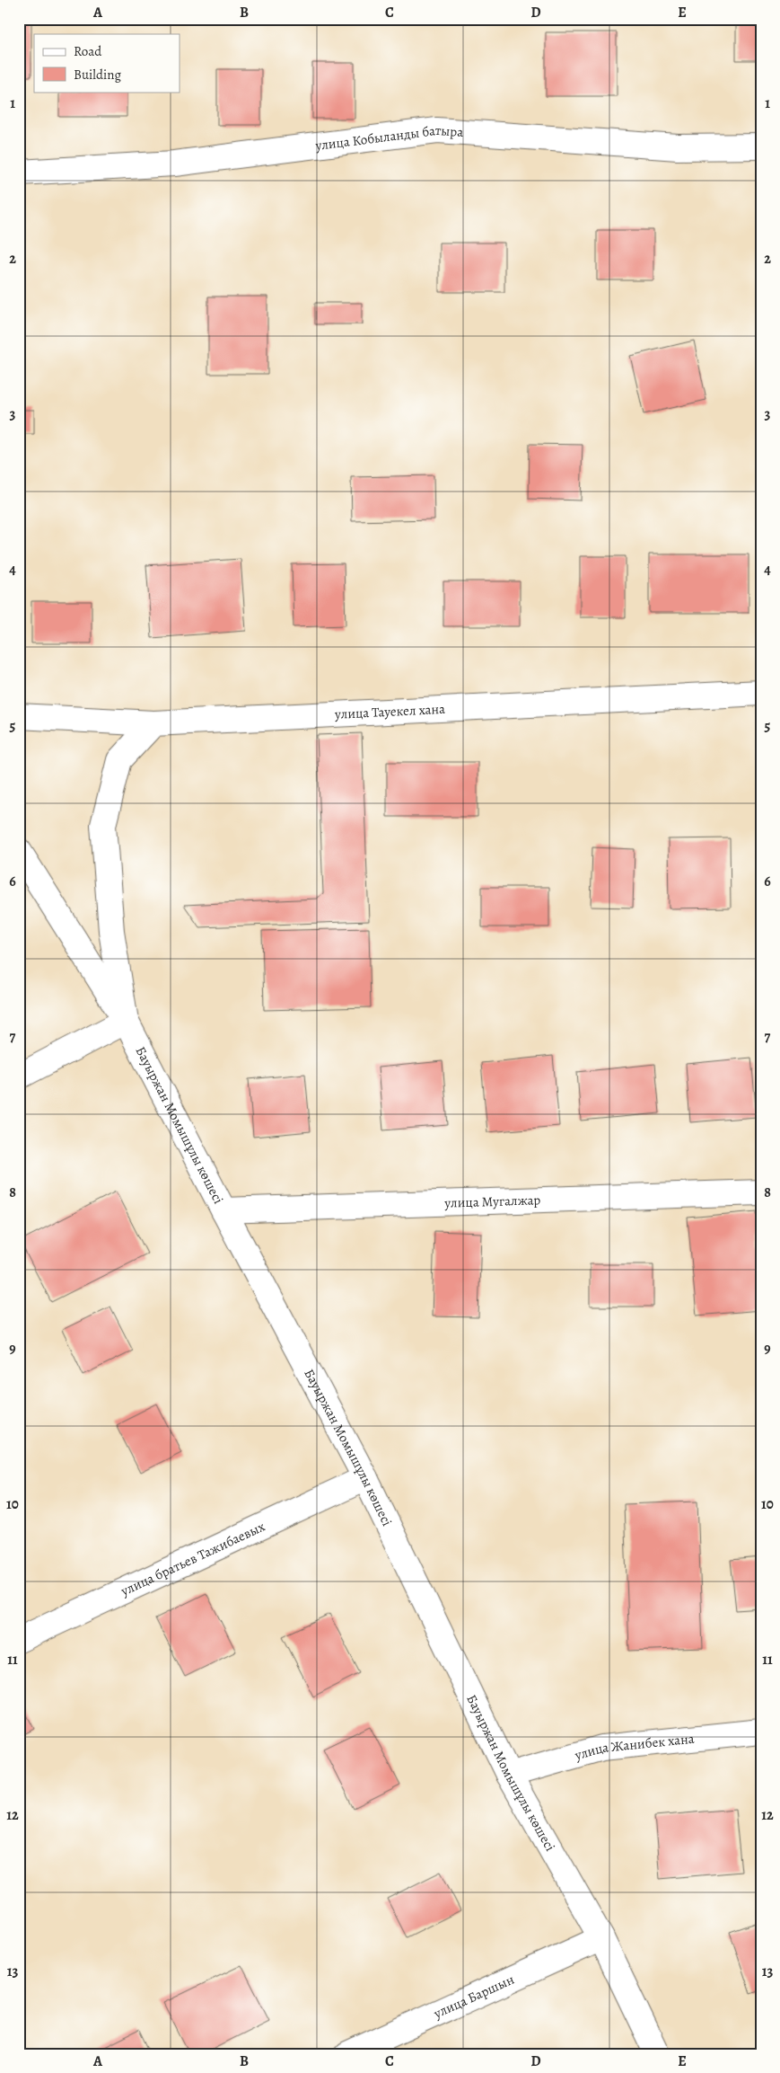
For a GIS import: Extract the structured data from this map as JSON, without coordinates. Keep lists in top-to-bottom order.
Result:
{
  "streets": {
    "street": [
      "улица Кобыланды батыра",
      "улица Тауекел хана",
      "Бауыржан Момышұлы көшесі",
      "улица Мугалжар",
      "улица братьев Тажибаевых",
      "улица Жанибек хана",
      "улица Баршын"
    ]
  },
  "crossings": [
    ["Бауыржан Момышұлы көшесі", "улица Мугалжар"],
    ["Бауыржан Момышұлы көшесі", "улица братьев Тажибаевых"],
    ["Бауыржан Момышұлы көшесі", "улица Жанибек хана"],
    ["Бауыржан Момышұлы көшесі", "улица Баршын"]
  ],
  "legend": ["Road", "Building"],
  "grid": {
    "columns": [
      "A",
      "B",
      "C",
      "D",
      "E"
    ],
    "rows": [
      "1",
      "2",
      "3",
      "4",
      "5",
      "6",
      "7",
      "8",
      "9",
      "10",
      "11",
      "12",
      "13"
    ]
  }
}
